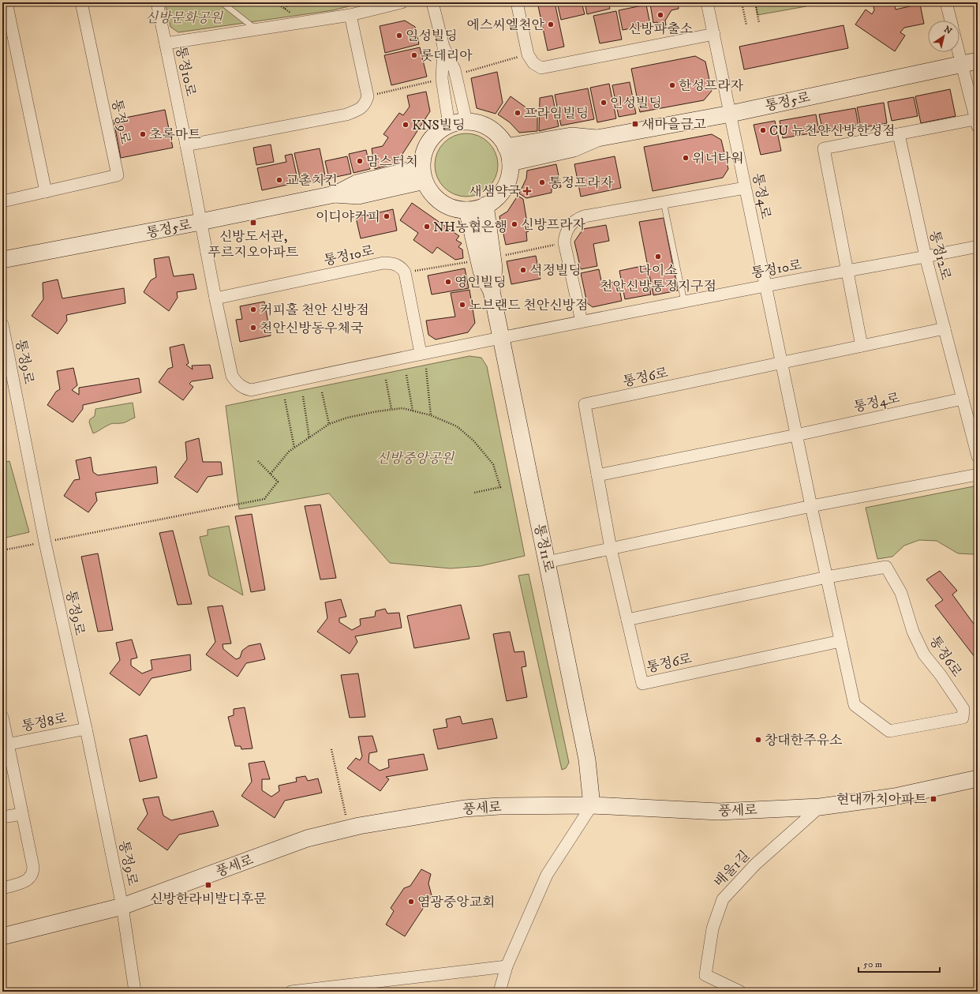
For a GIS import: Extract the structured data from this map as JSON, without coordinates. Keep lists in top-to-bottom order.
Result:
{
  "streets": {
    "street": [
      "통정10로",
      "통정5로",
      "통정9로",
      "통정4로",
      "통정12로",
      "통정6로",
      "통정11로",
      "통정8로",
      "풍세로",
      "배울1길"
    ]
  },
  "crossings": [
    ["통정10로", "통정5로"],
    ["통정10로", "통정4로"],
    ["통정10로", "통정12로"],
    ["통정10로", "통정11로"],
    ["통정5로", "통정4로"],
    ["통정9로", "통정8로"],
    ["통정9로", "풍세로"],
    ["통정4로", "통정12로"],
    ["통정4로", "통정6로"],
    ["통정11로", "풍세로"],
    ["풍세로", "배울1길"]
  ],
  "parks": ["신방문화공원", "신방중앙공원"],
  "places": {
    "other": [
      "신방파출소",
      "에스씨엘천안",
      "일성빌딩",
      "롯데리아",
      "한성프라자",
      "인성빌딩",
      "프라임빌딩",
      "KNS빌딩",
      "CU 뉴천안신방한성점",
      "초록마트",
      "위너타워",
      "맘스터치",
      "교촌치킨",
      "통정프라자",
      "이디야커피",
      "신방프라자",
      "NH농협은행",
      "다이소 천안신방통정지구점",
      "석정빌딩",
      "영인빌딩",
      "노브랜드 천안신방점",
      "커피홀 천안 신방점",
      "천안신방동우체국",
      "창대한주유소",
      "염광중앙교회"
    ],
    "transit": [
      "새마을금고",
      "신방도서관, 푸르지오아파트",
      "현대까치아파트",
      "신방한라비발디후문"
    ],
    "health": ["새샘약국"]
  },
  "scale_bar": "50 m",
  "north": "top right"
}
